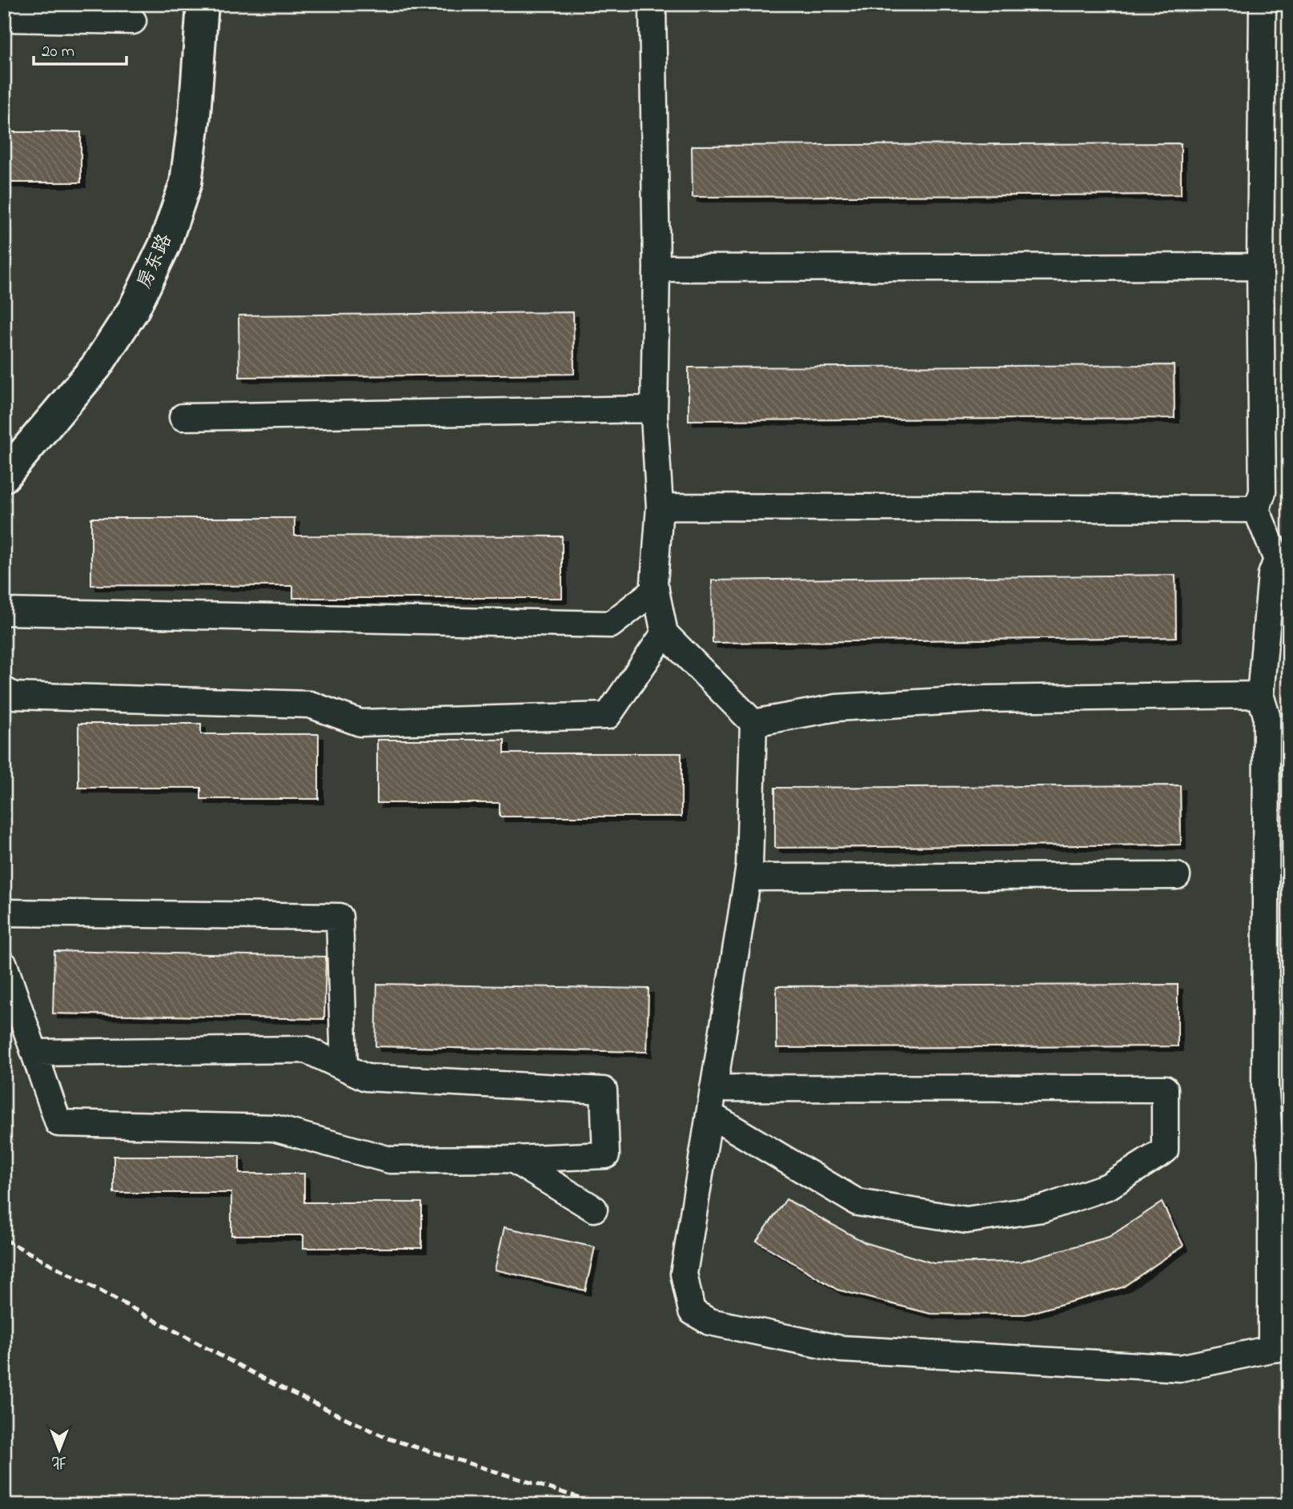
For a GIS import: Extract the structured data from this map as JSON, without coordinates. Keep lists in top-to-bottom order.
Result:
{
  "streets": {
    "main road": ["房东路"]
  },
  "scale_bar": "20 m",
  "north": "bottom"
}
